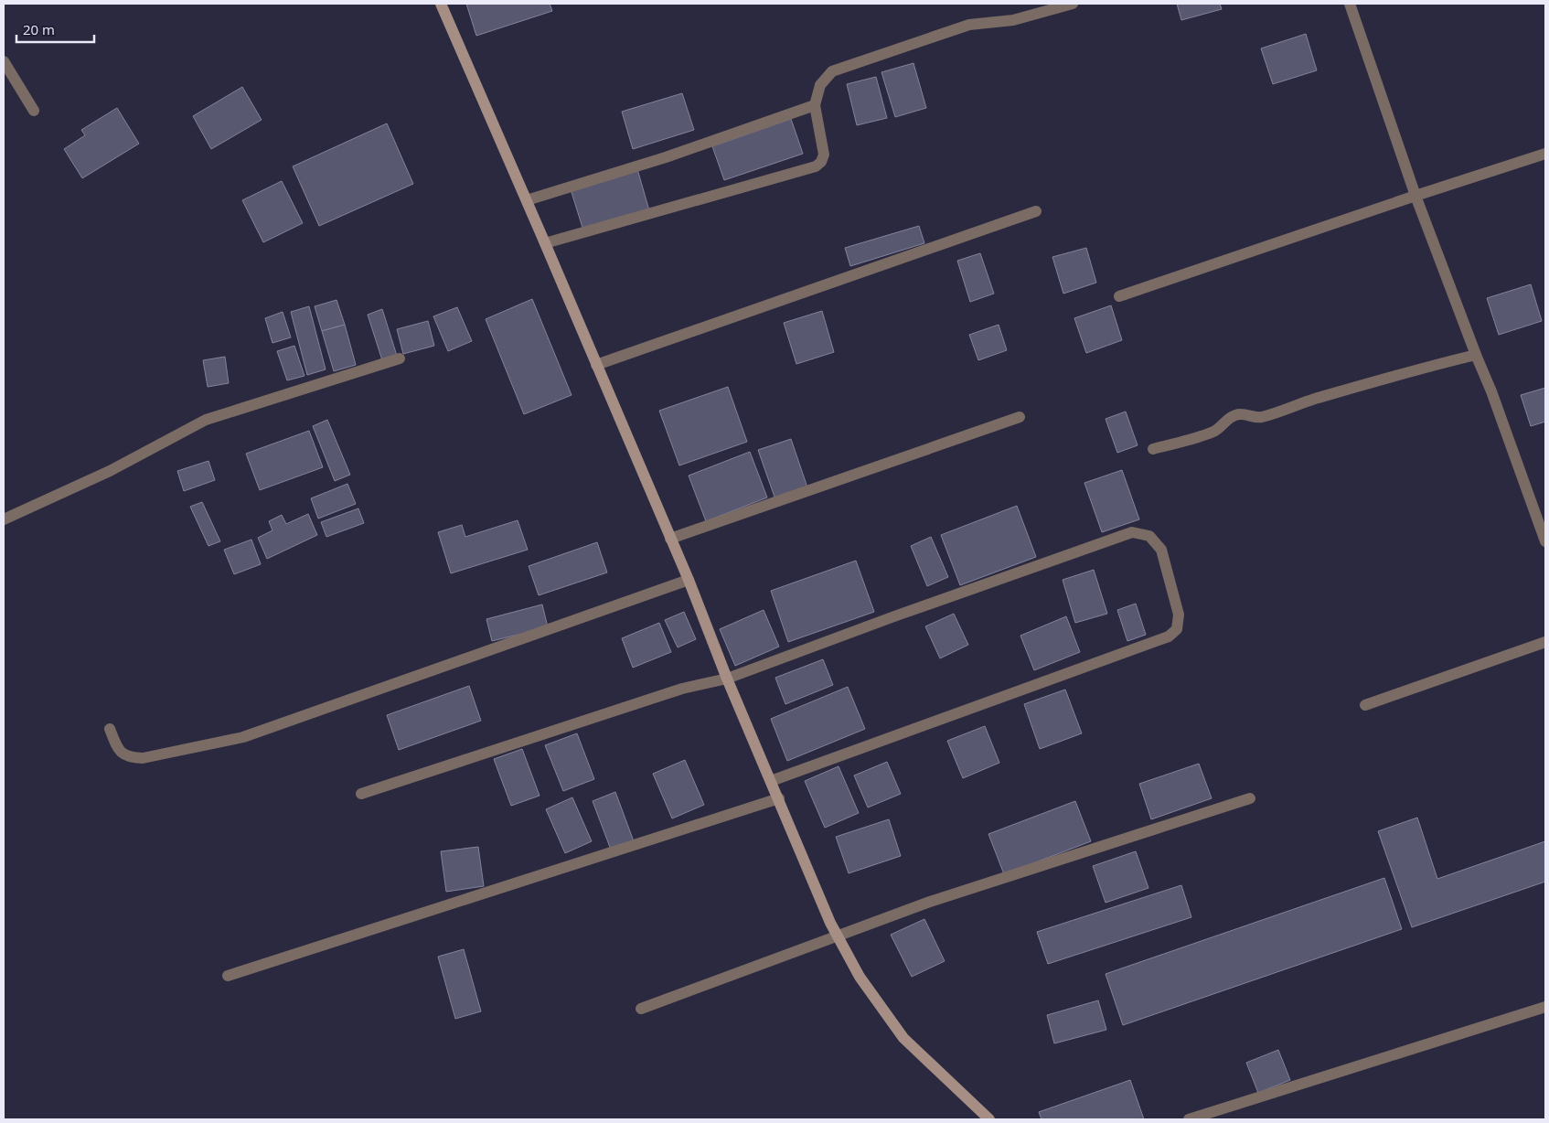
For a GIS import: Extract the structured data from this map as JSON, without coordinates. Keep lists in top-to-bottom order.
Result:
{
  "scale_bar": "20 m"
}
